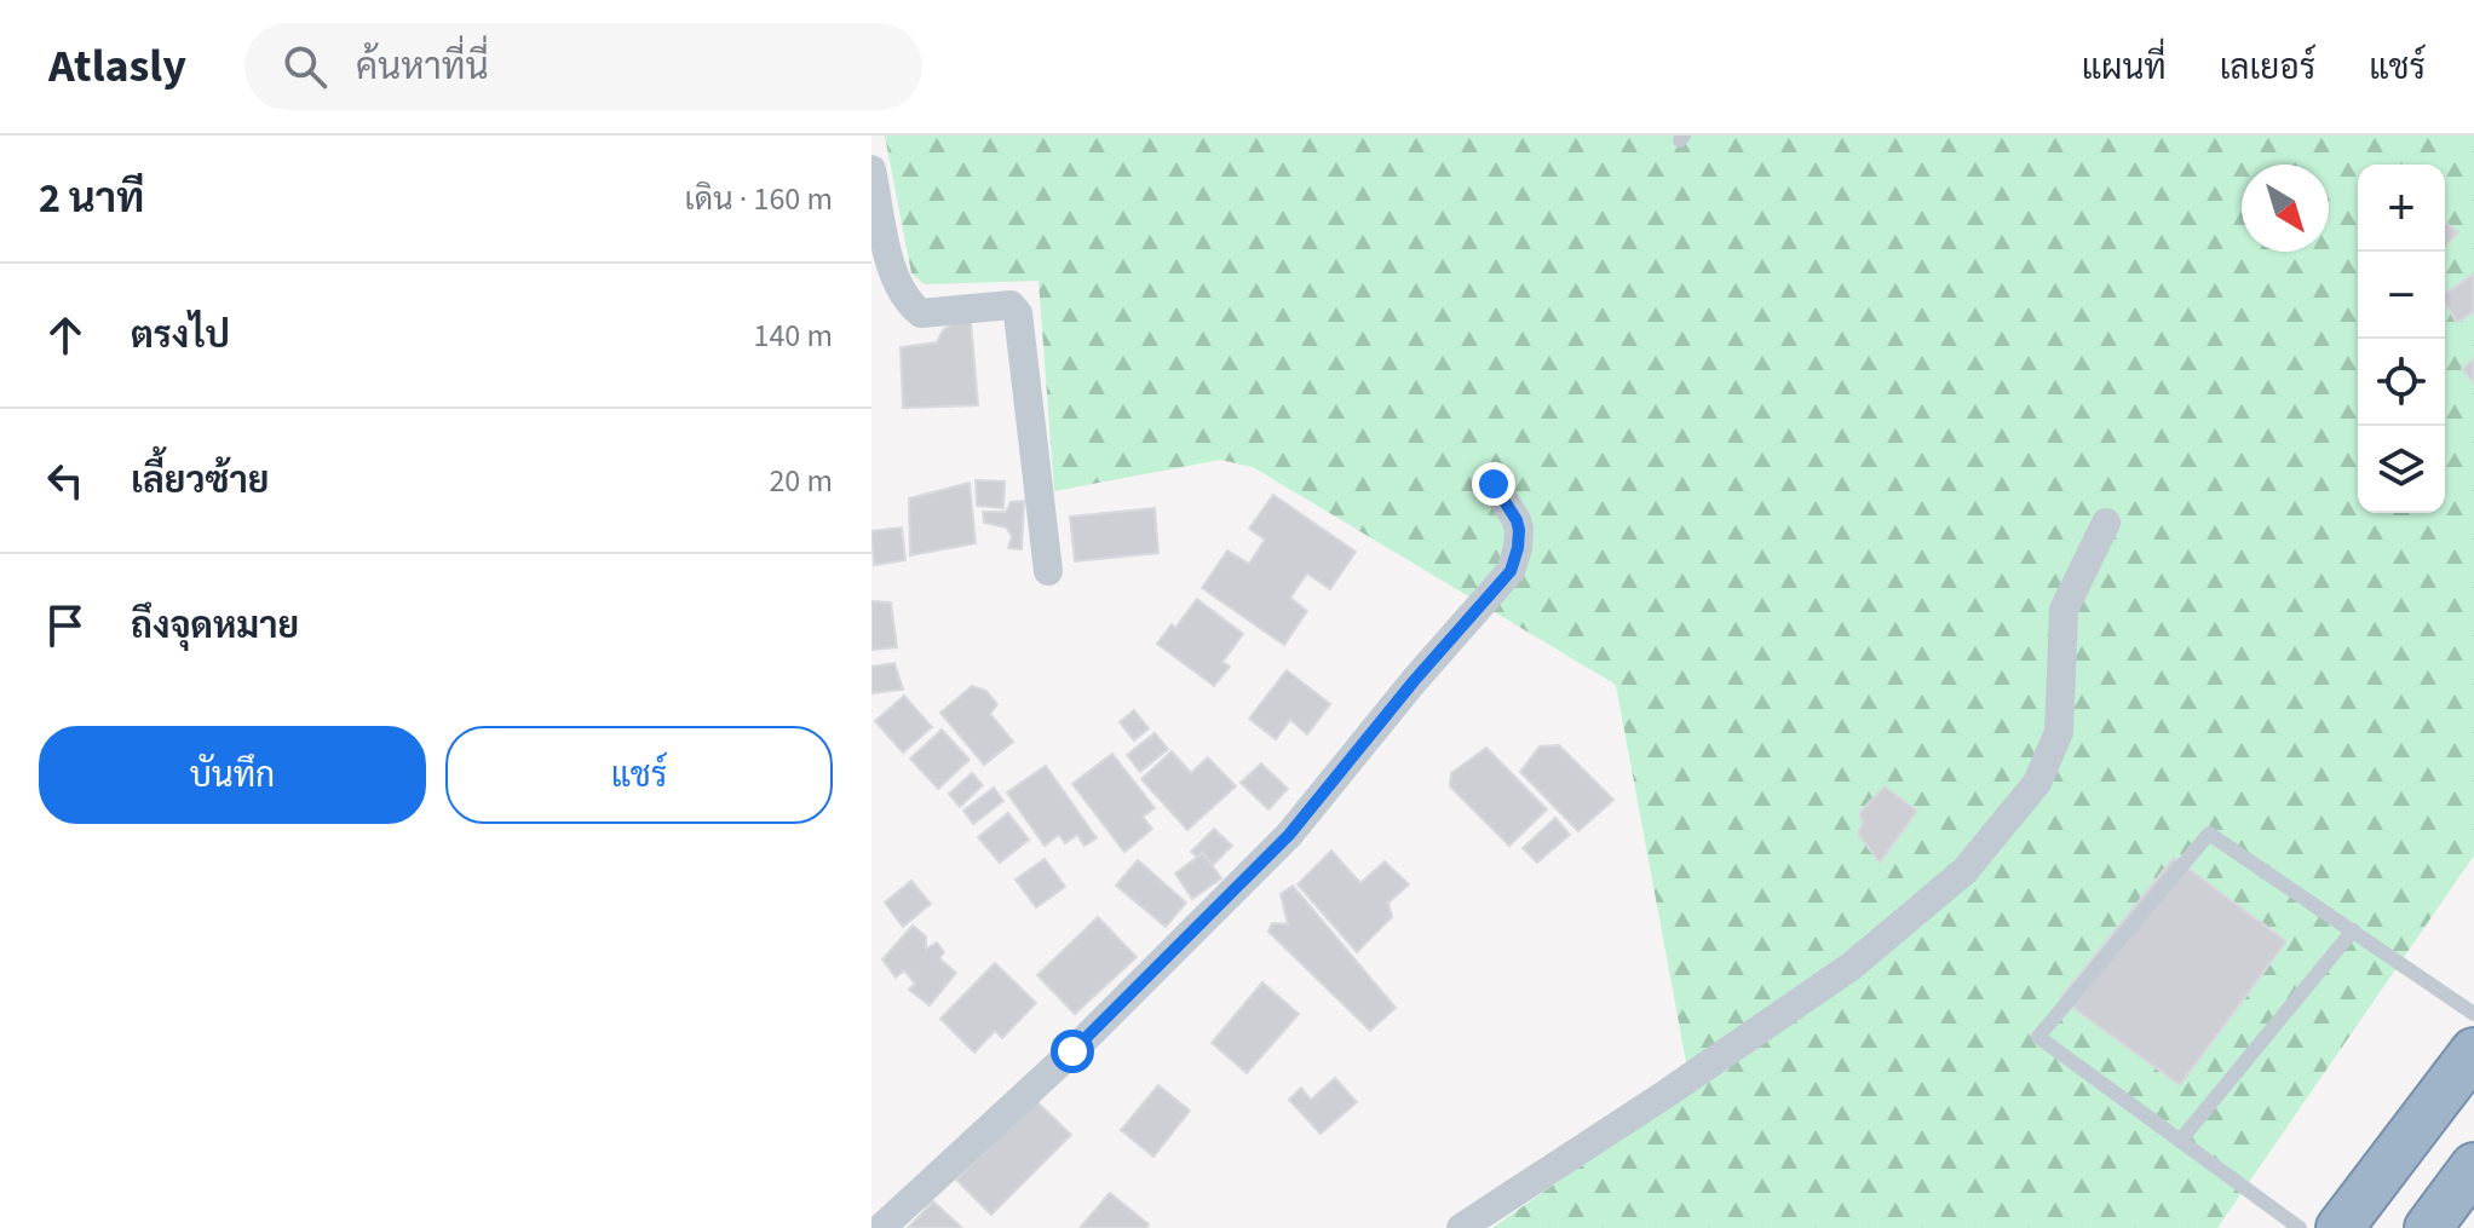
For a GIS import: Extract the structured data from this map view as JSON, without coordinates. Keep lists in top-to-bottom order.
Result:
{
  "north": "bottom right",
  "page": {
    "header": "Atlasly",
    "search": "ค้นหาที่นี่",
    "nav": ["แผนที่", "เลเยอร์", "แชร์"],
    "heading": ["2 นาที", "เดิน · 160 m"],
    "map_buttons": ["+", "−"],
    "list": [
      ["ตรงไป", "140 m"],
      ["เลี้ยวซ้าย", "20 m"],
      "ถึงจุดหมาย"
    ],
    "buttons": ["บันทึก", "แชร์"]
  }
}
